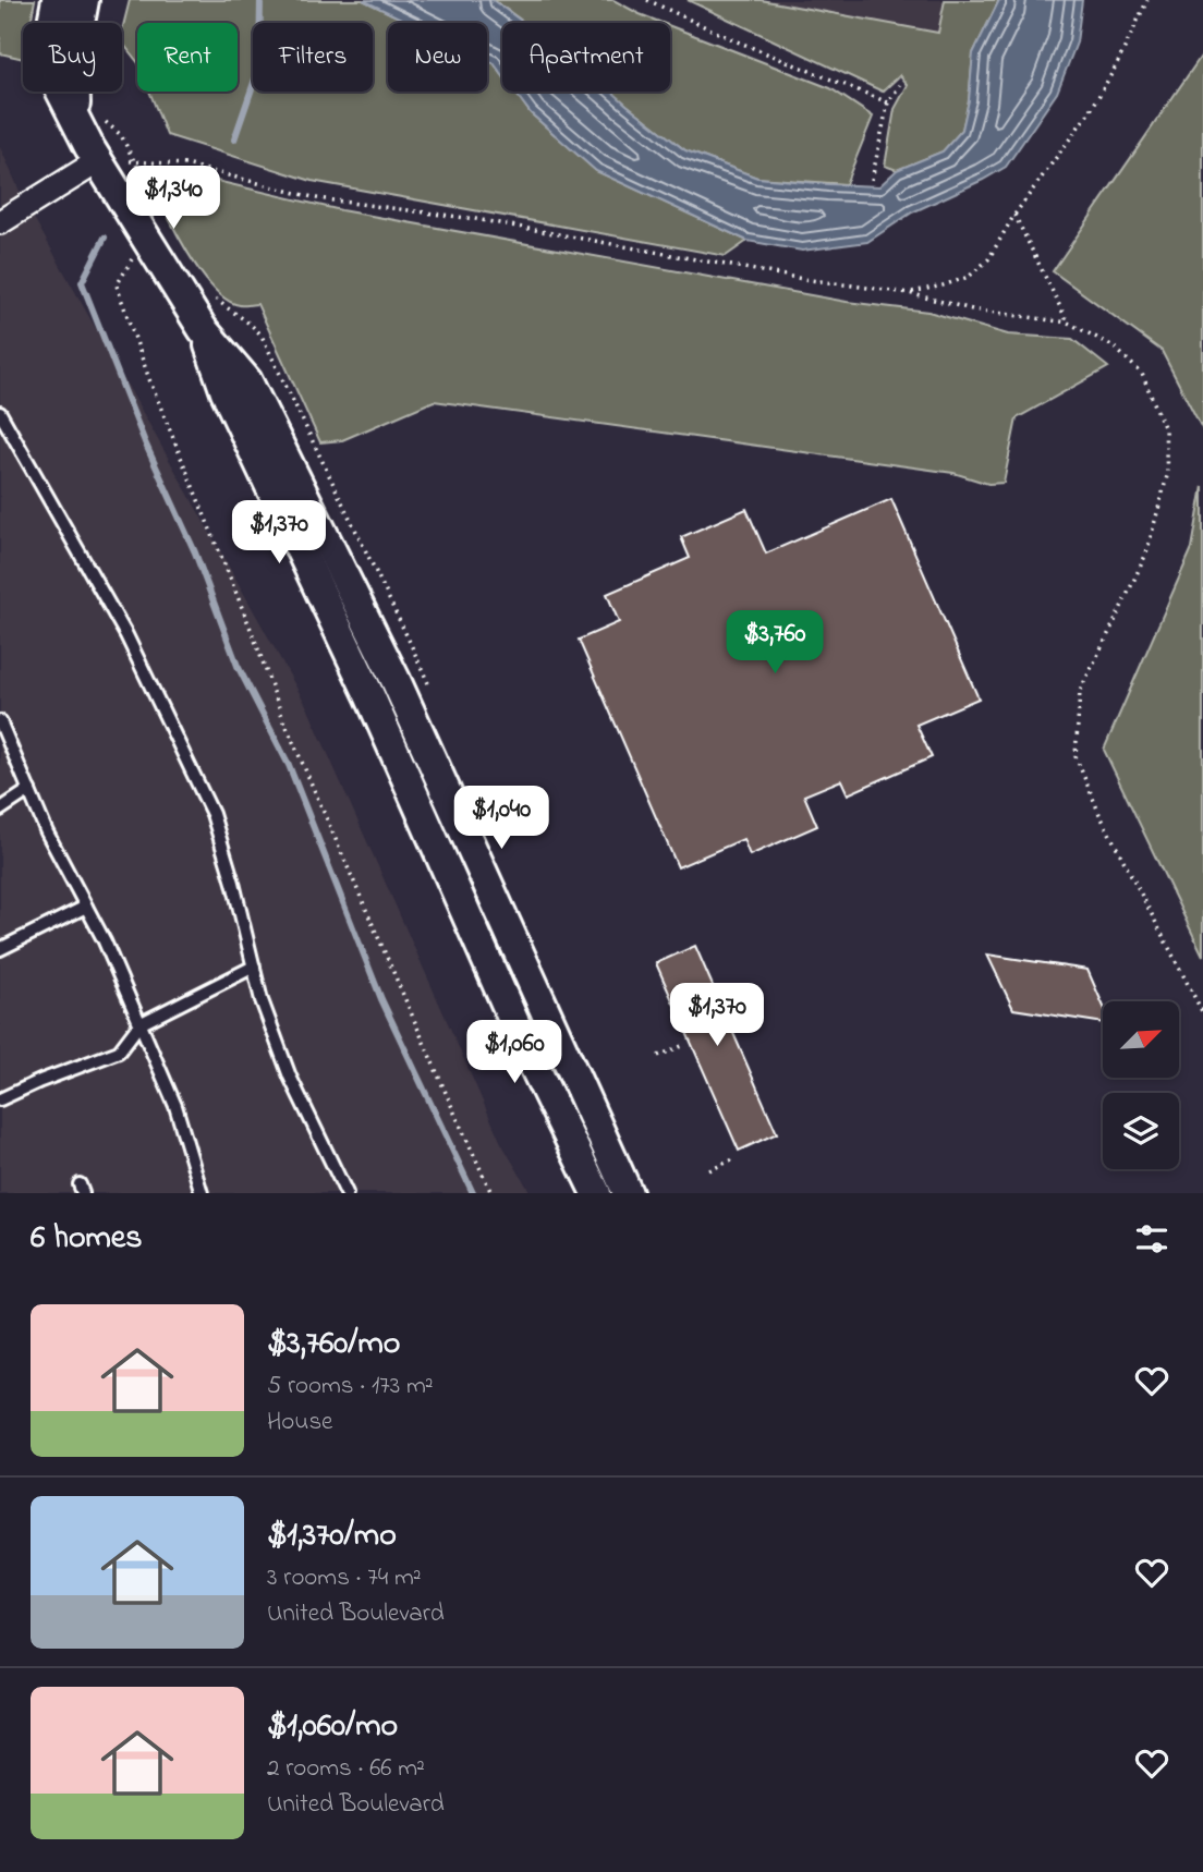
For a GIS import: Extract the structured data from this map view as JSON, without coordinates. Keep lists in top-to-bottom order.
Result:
{
  "north": "top right",
  "page": {
    "chip": [
      "Buy",
      "Rent",
      "Filters",
      "New",
      "Apartment"
    ],
    "price": [
      "$1,340",
      "$1,370",
      "$3,760",
      "$1,040",
      "$1,370",
      "$1,060"
    ],
    "heading": "6 homes",
    "list": [
      {
        "name": "$3,760/mo",
        "note": "5 rooms · 173 m² · House"
      },
      {
        "name": "$1,370/mo",
        "note": "3 rooms · 74 m² · United Boulevard"
      },
      {
        "name": "$1,060/mo",
        "note": "2 rooms · 66 m² · United Boulevard"
      }
    ]
  }
}
